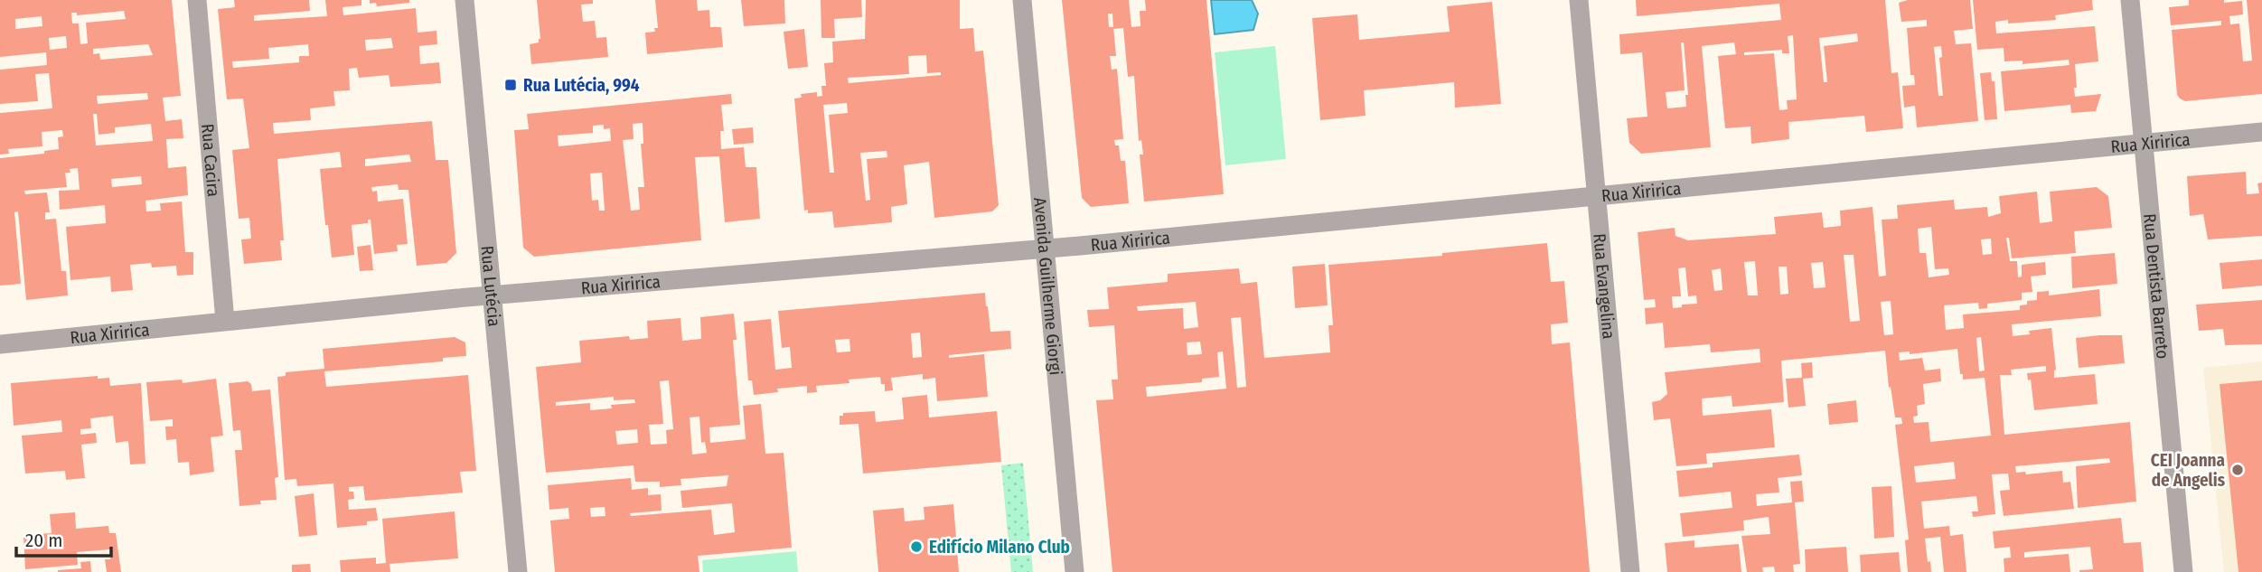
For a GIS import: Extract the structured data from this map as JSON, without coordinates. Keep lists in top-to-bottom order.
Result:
{
  "streets": {
    "street": [
      "Rua Xiririca",
      "Rua Cacira",
      "Rua Lutécia",
      "Rua Evangelina",
      "Avenida Guilherme Giorgi",
      "Rua Dentista Barreto"
    ]
  },
  "crossings": [
    ["Rua Xiririca", "Rua Cacira"],
    ["Rua Xiririca", "Rua Lutécia"],
    ["Rua Xiririca", "Rua Evangelina"],
    ["Rua Xiririca", "Avenida Guilherme Giorgi"],
    ["Rua Xiririca", "Rua Dentista Barreto"]
  ],
  "places": {
    "transit": ["Rua Lutécia, 994"],
    "other": ["CEI Joanna de Angelis", "Edifício Milano Club"]
  },
  "scale_bar": "20 m"
}
